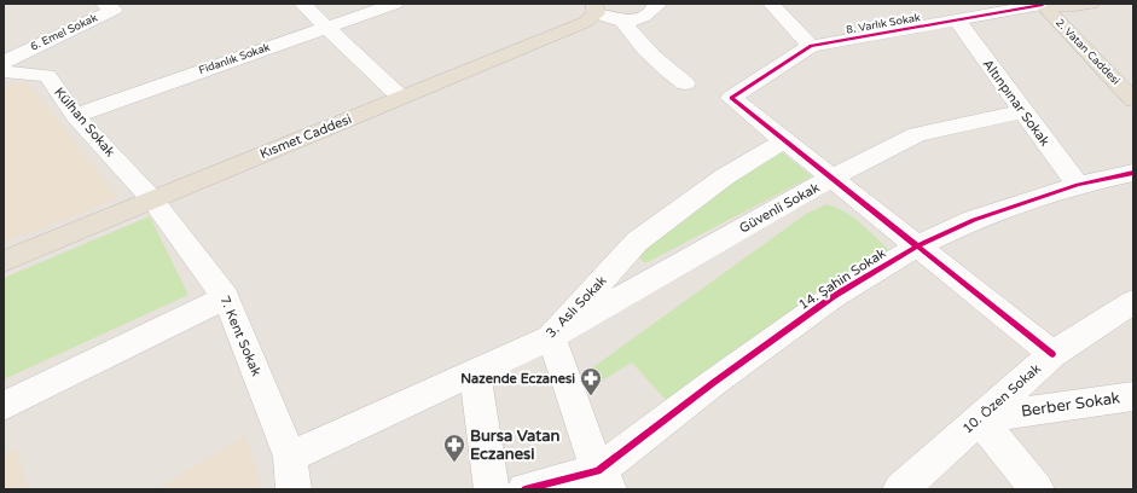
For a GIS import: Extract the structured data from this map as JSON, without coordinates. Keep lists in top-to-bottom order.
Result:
{
  "streets": {
    "main road": ["8. Varlık Sokak", "2. Vatan Caddesi", "Kısmet Caddesi"],
    "street": [
      "6. Emel Sokak",
      "Fidanlık Sokak",
      "Altınpınar Sokak",
      "Külhan Sokak",
      "Güvenli Sokak",
      "14. Şahin Sokak",
      "3. Aslı Sokak",
      "7. Kent Sokak",
      "10. Özen Sokak",
      "Berber Sokak"
    ]
  },
  "crossings": [
    ["8. Varlık Sokak", "2. Vatan Caddesi"],
    ["8. Varlık Sokak", "Altınpınar Sokak"],
    ["Fidanlık Sokak", "Külhan Sokak"],
    ["Altınpınar Sokak", "Güvenli Sokak"],
    ["Altınpınar Sokak", "14. Şahin Sokak"],
    ["Külhan Sokak", "Kısmet Caddesi"],
    ["Külhan Sokak", "7. Kent Sokak"],
    ["Kısmet Caddesi", "7. Kent Sokak"],
    ["Güvenli Sokak", "3. Aslı Sokak"],
    ["3. Aslı Sokak", "7. Kent Sokak"],
    ["10. Özen Sokak", "Berber Sokak"]
  ],
  "places": {
    "pharmacy": ["Nazende Eczanesi", "Bursa Vatan Eczanesi"]
  }
}
